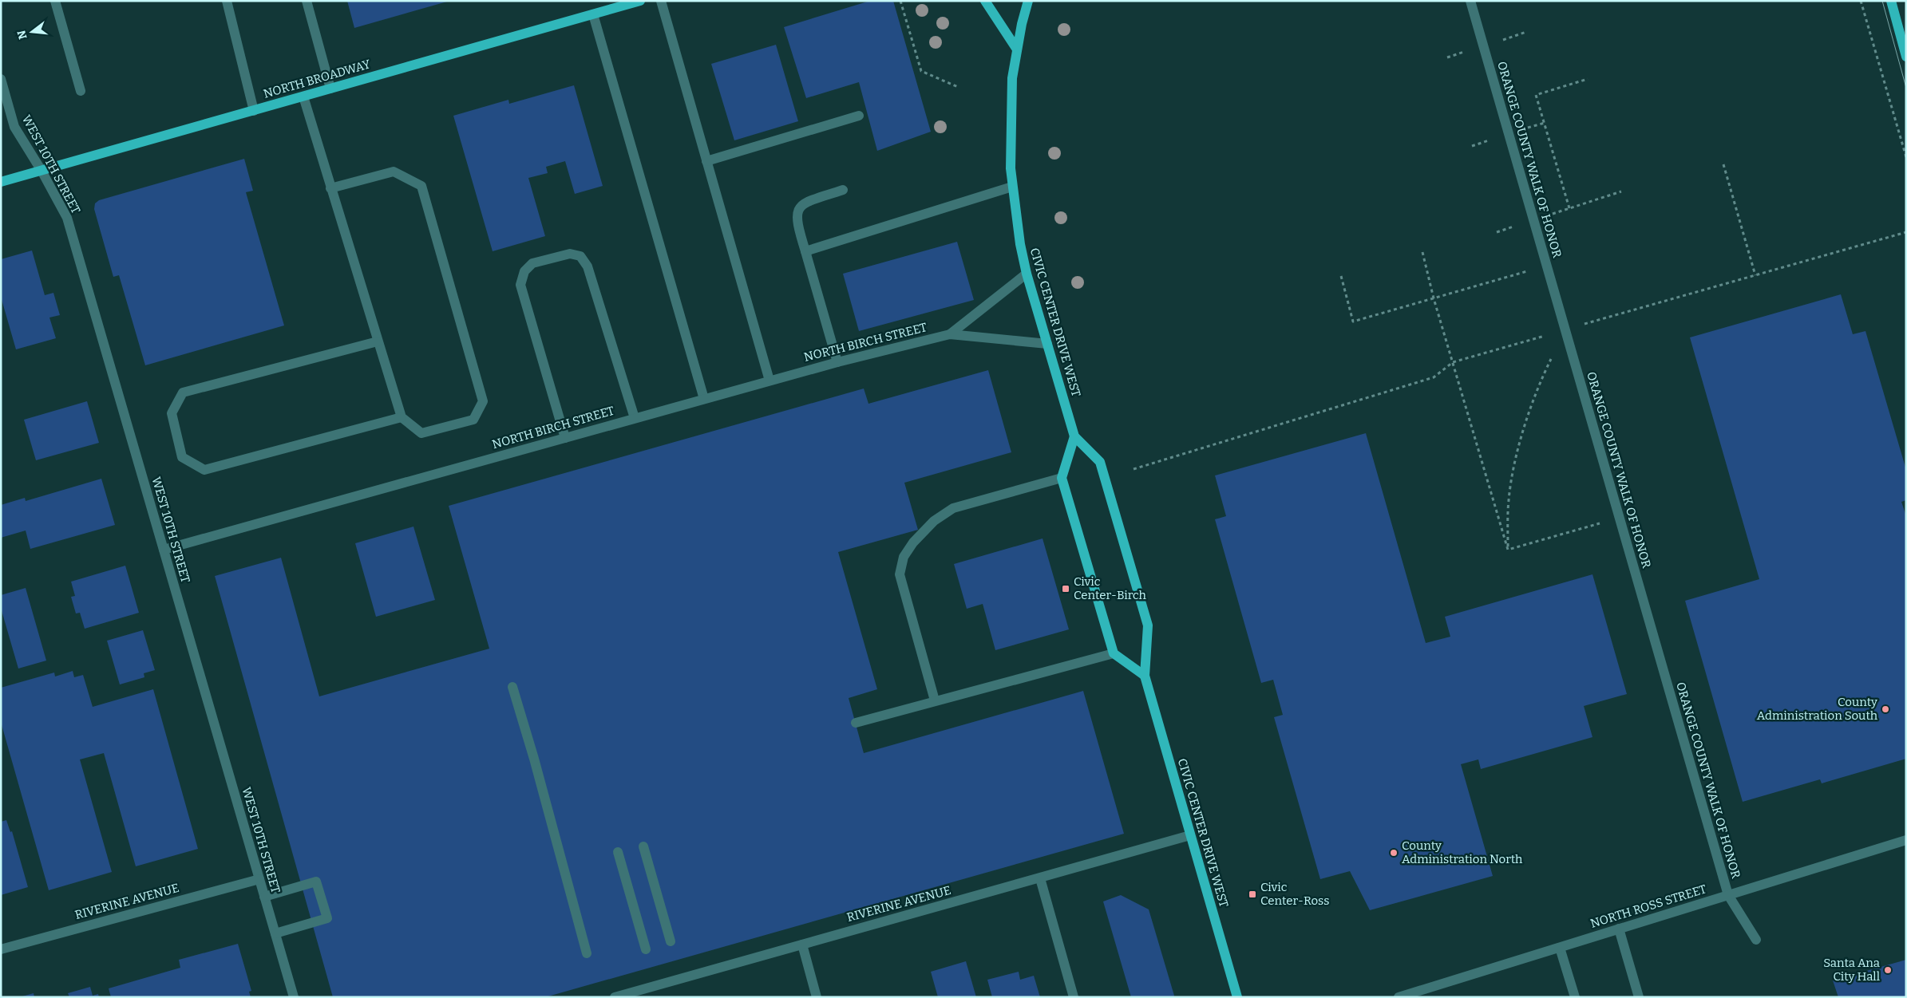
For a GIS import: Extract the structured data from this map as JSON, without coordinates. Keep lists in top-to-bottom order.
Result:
{
  "streets": {
    "main road": ["NORTH BROADWAY", "CIVIC CENTER DRIVE WEST"],
    "street": [
      "ORANGE COUNTY WALK OF HONOR",
      "WEST 10TH STREET",
      "NORTH BIRCH STREET",
      "RIVERINE AVENUE",
      "NORTH ROSS STREET"
    ]
  },
  "crossings": [
    ["NORTH BROADWAY", "WEST 10TH STREET"],
    ["ORANGE COUNTY WALK OF HONOR", "NORTH ROSS STREET"],
    ["WEST 10TH STREET", "NORTH BIRCH STREET"],
    ["WEST 10TH STREET", "RIVERINE AVENUE"],
    ["CIVIC CENTER DRIVE WEST", "NORTH BIRCH STREET"],
    ["CIVIC CENTER DRIVE WEST", "RIVERINE AVENUE"]
  ],
  "places": {
    "transit": ["Civic Center-Birch", "Civic Center-Ross"],
    "other": ["County Administration South", "County Administration North", "Santa Ana City Hall"]
  },
  "north": "left"
}
